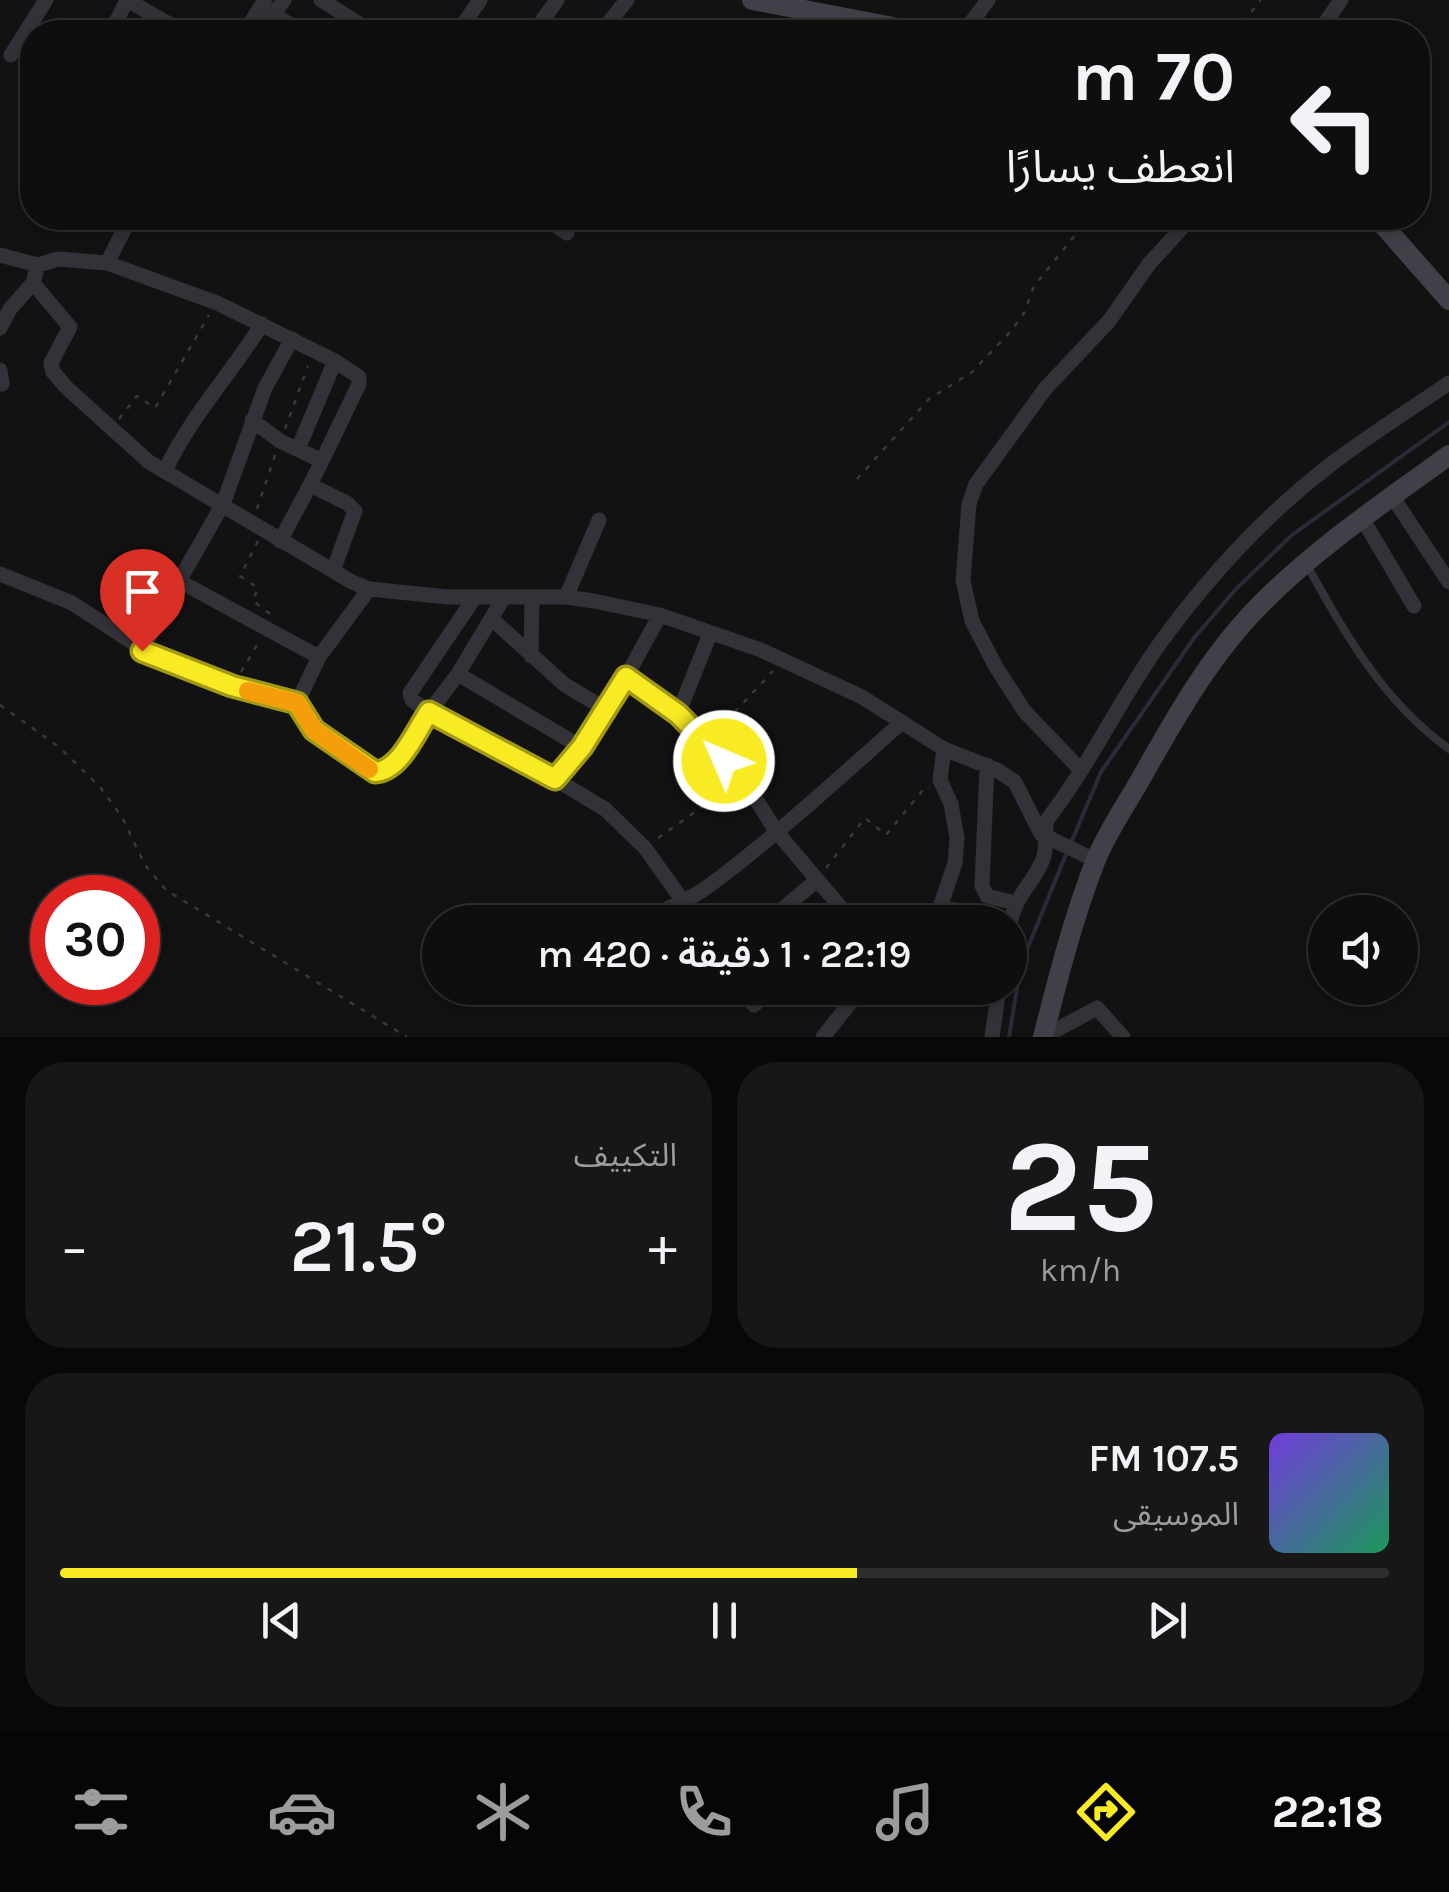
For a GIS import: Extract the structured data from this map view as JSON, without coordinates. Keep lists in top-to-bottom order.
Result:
{
  "page": {
    "turn": ["70 m", "انعطف يسارًا"],
    "limit": "30",
    "trip": "22:19 · 1 دقيقة · 420 m",
    "tile": [
      ["25", "km/h"],
      "التكييف"
    ],
    "heat": ["−", "21.5°", "+"],
    "song": ["107.5 FM", "الموسيقى"],
    "tabs": "22:18"
  }
}
